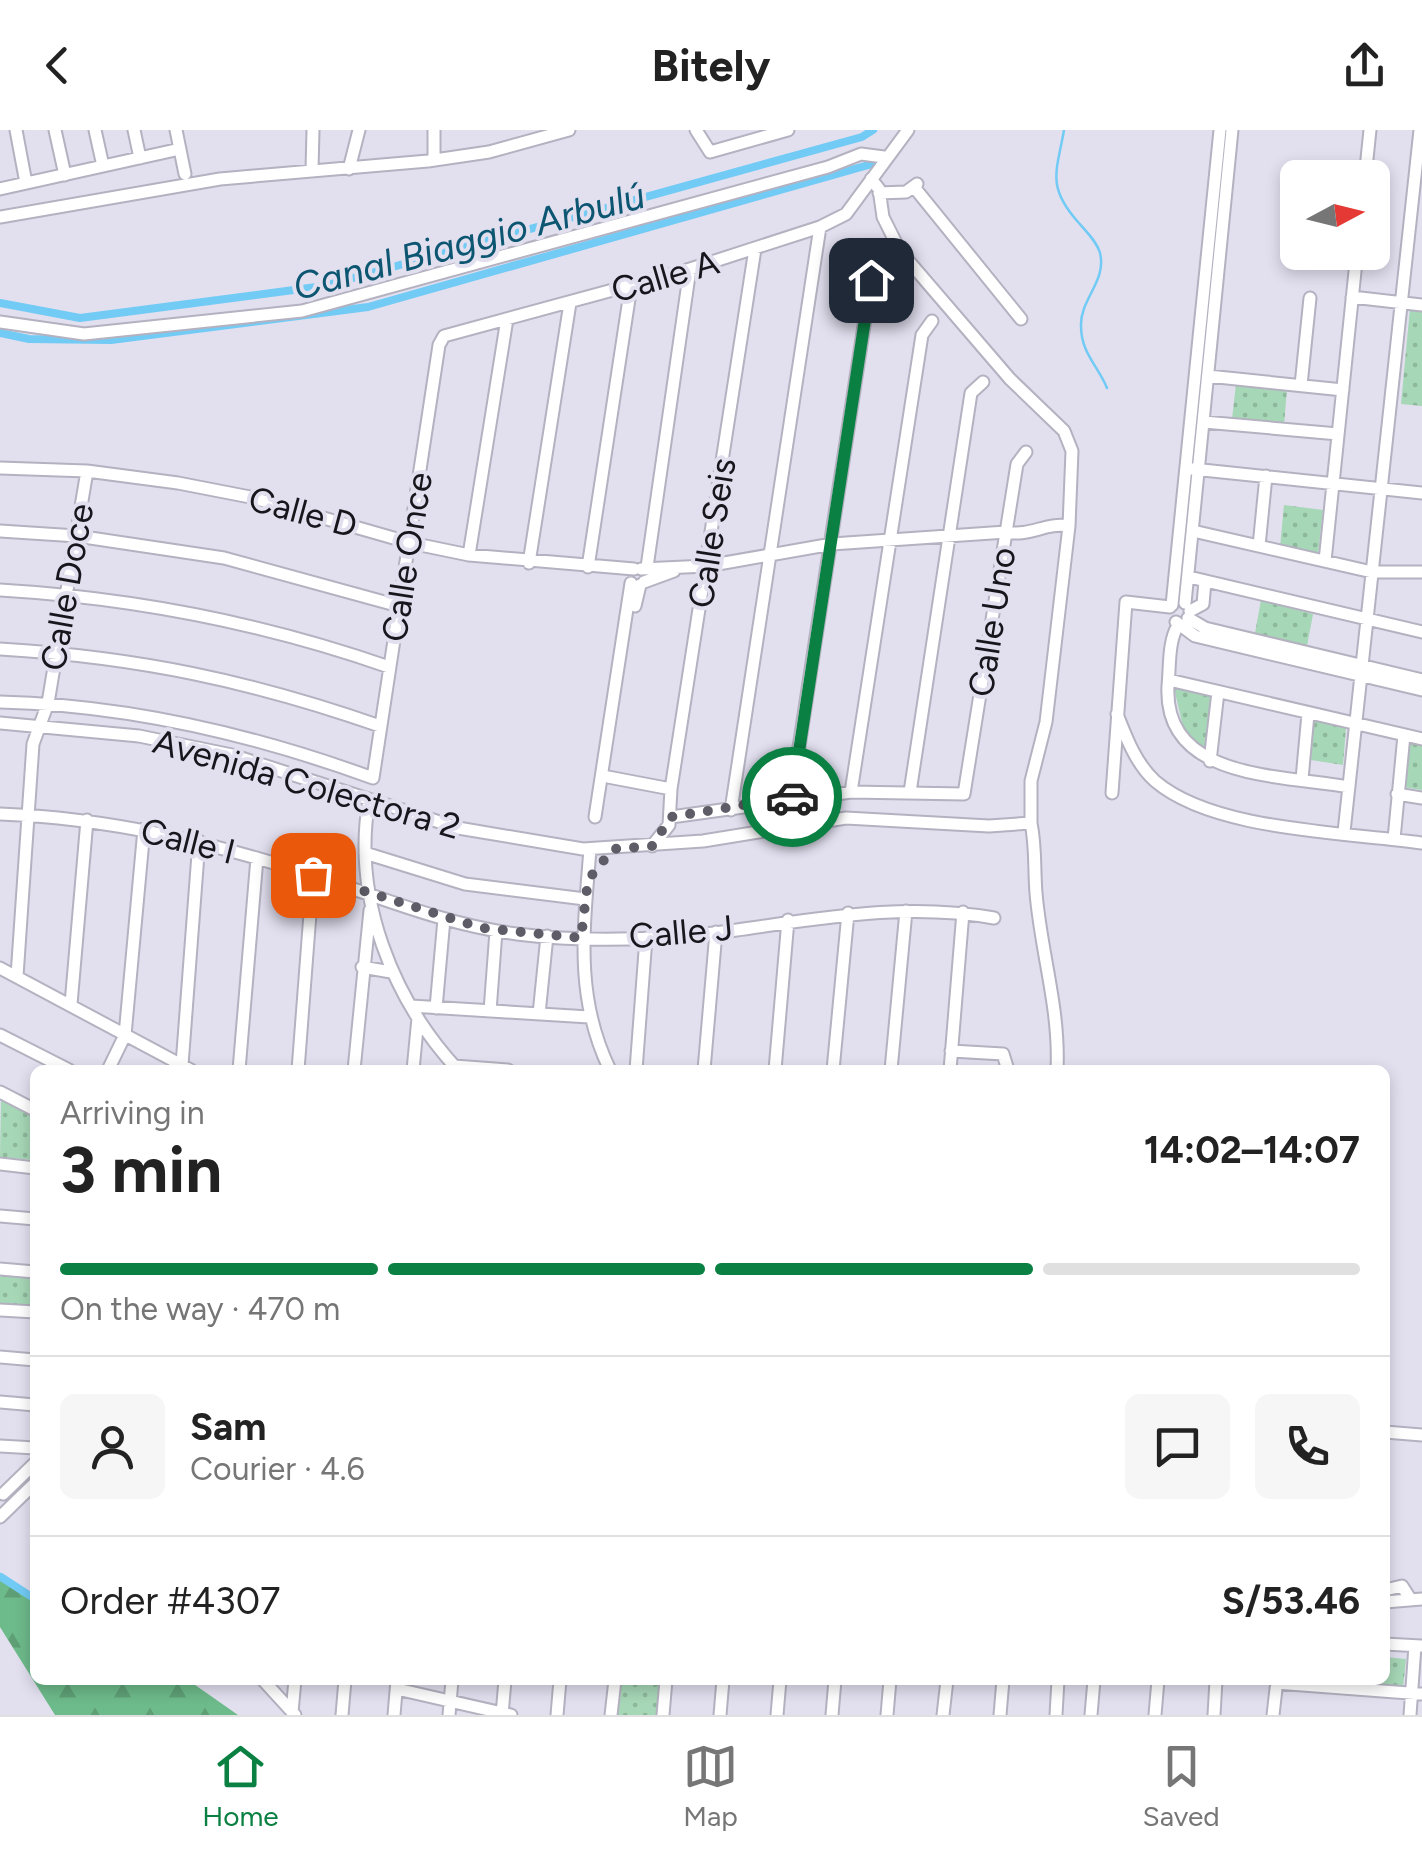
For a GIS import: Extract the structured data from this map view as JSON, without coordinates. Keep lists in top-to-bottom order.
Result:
{
  "streets": {
    "street": [
      "Calle A",
      "Calle D",
      "Calle Seis",
      "Calle Once",
      "Calle Doce",
      "Calle Uno",
      "Avenida Colectora 2",
      "Calle I",
      "Calle J"
    ]
  },
  "crossings": [
    ["Calle A", "Calle Seis"],
    ["Calle A", "Calle Once"],
    ["Calle D", "Calle Seis"],
    ["Calle D", "Calle Once"],
    ["Calle D", "Calle Doce"],
    ["Calle D", "Calle Uno"],
    ["Calle Once", "Avenida Colectora 2"],
    ["Calle Doce", "Avenida Colectora 2"],
    ["Calle Doce", "Calle I"],
    ["Calle I", "Calle J"]
  ],
  "water": ["Canal Biaggio Arbulú"],
  "north": "right",
  "page": {
    "header": "Bitely",
    "heading": ["3 min", "Arriving in", "14:02–14:07"],
    "panel": [
      "Sam",
      "Courier · 4.6",
      "Order #4307",
      "S/53.46"
    ],
    "bar": "On the way · 470 m",
    "tabs": ["Home", "Map", "Saved"]
  }
}
